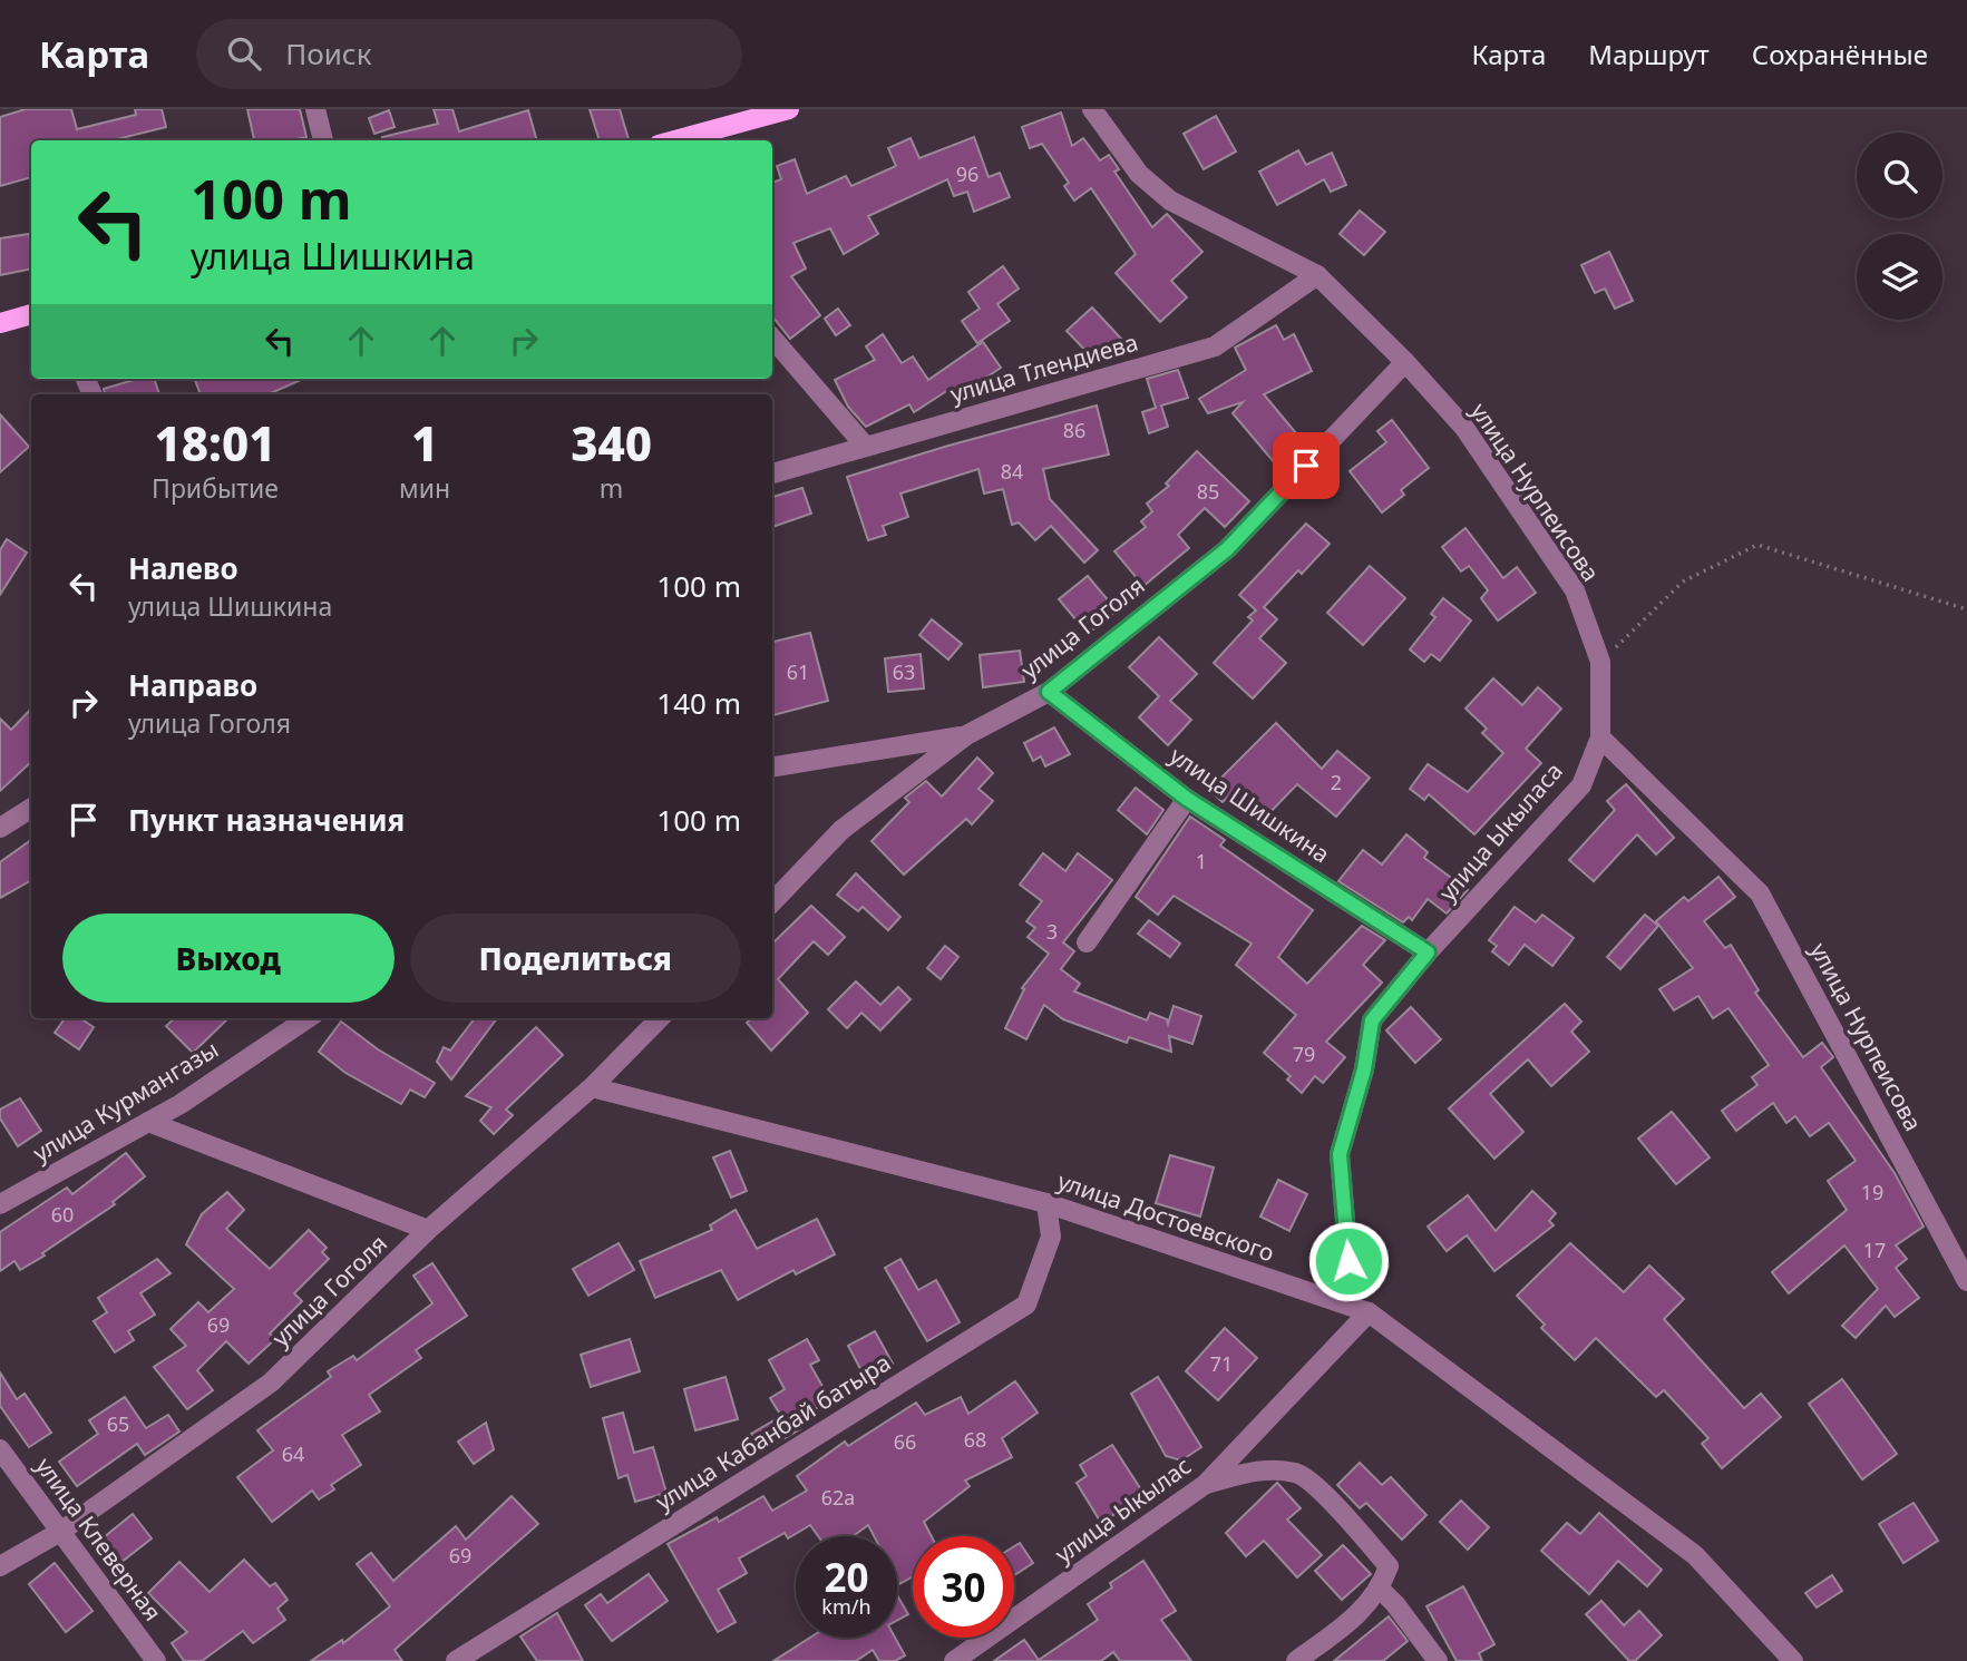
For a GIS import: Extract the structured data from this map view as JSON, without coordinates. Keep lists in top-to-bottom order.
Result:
{
  "streets": {
    "street": [
      "улица Тлендиева",
      "улица Нурпеисова",
      "улица Гоголя",
      "улица Шишкина",
      "улица Ыкыласа",
      "улица Курмангазы",
      "улица Достоевского",
      "улица Кабанбай батыра",
      "улица Ыкылас",
      "улица Клеверная"
    ]
  },
  "crossings": [
    ["улица Тлендиева", "улица Нурпеисова"],
    ["улица Нурпеисова", "улица Гоголя"],
    ["улица Нурпеисова", "улица Ыкыласа"],
    ["улица Гоголя", "улица Шишкина"],
    ["улица Гоголя", "улица Достоевского"],
    ["улица Гоголя", "улица Клеверная"],
    ["улица Шишкина", "улица Ыкыласа"],
    ["улица Достоевского", "улица Кабанбай батыра"],
    ["улица Достоевского", "улица Ыкылас"]
  ],
  "house_numbers": [
    "96",
    "86",
    "84",
    "85",
    "61",
    "63",
    "2",
    "1",
    "3",
    "79",
    "19",
    "60",
    "17",
    "69",
    "71",
    "65",
    "68",
    "66",
    "64",
    "62а",
    "69"
  ],
  "page": {
    "header": "Карта",
    "search": "Поиск",
    "nav": ["Карта", "Маршрут", "Сохранённые"],
    "turn": ["100 m", "улица Шишкина"],
    "eta": [
      "18:01",
      "Прибытие",
      "1",
      "мин",
      "340",
      "m"
    ],
    "list": [
      {
        "name": "Налево",
        "note": "улица Шишкина",
        "value": "100 m"
      },
      {
        "name": "Направо",
        "note": "улица Гоголя",
        "value": "140 m"
      },
      {
        "name": "Пункт назначения",
        "value": "100 m"
      }
    ],
    "buttons": ["Выход", "Поделиться"],
    "speed": "20 km/h",
    "limit": "30"
  }
}
